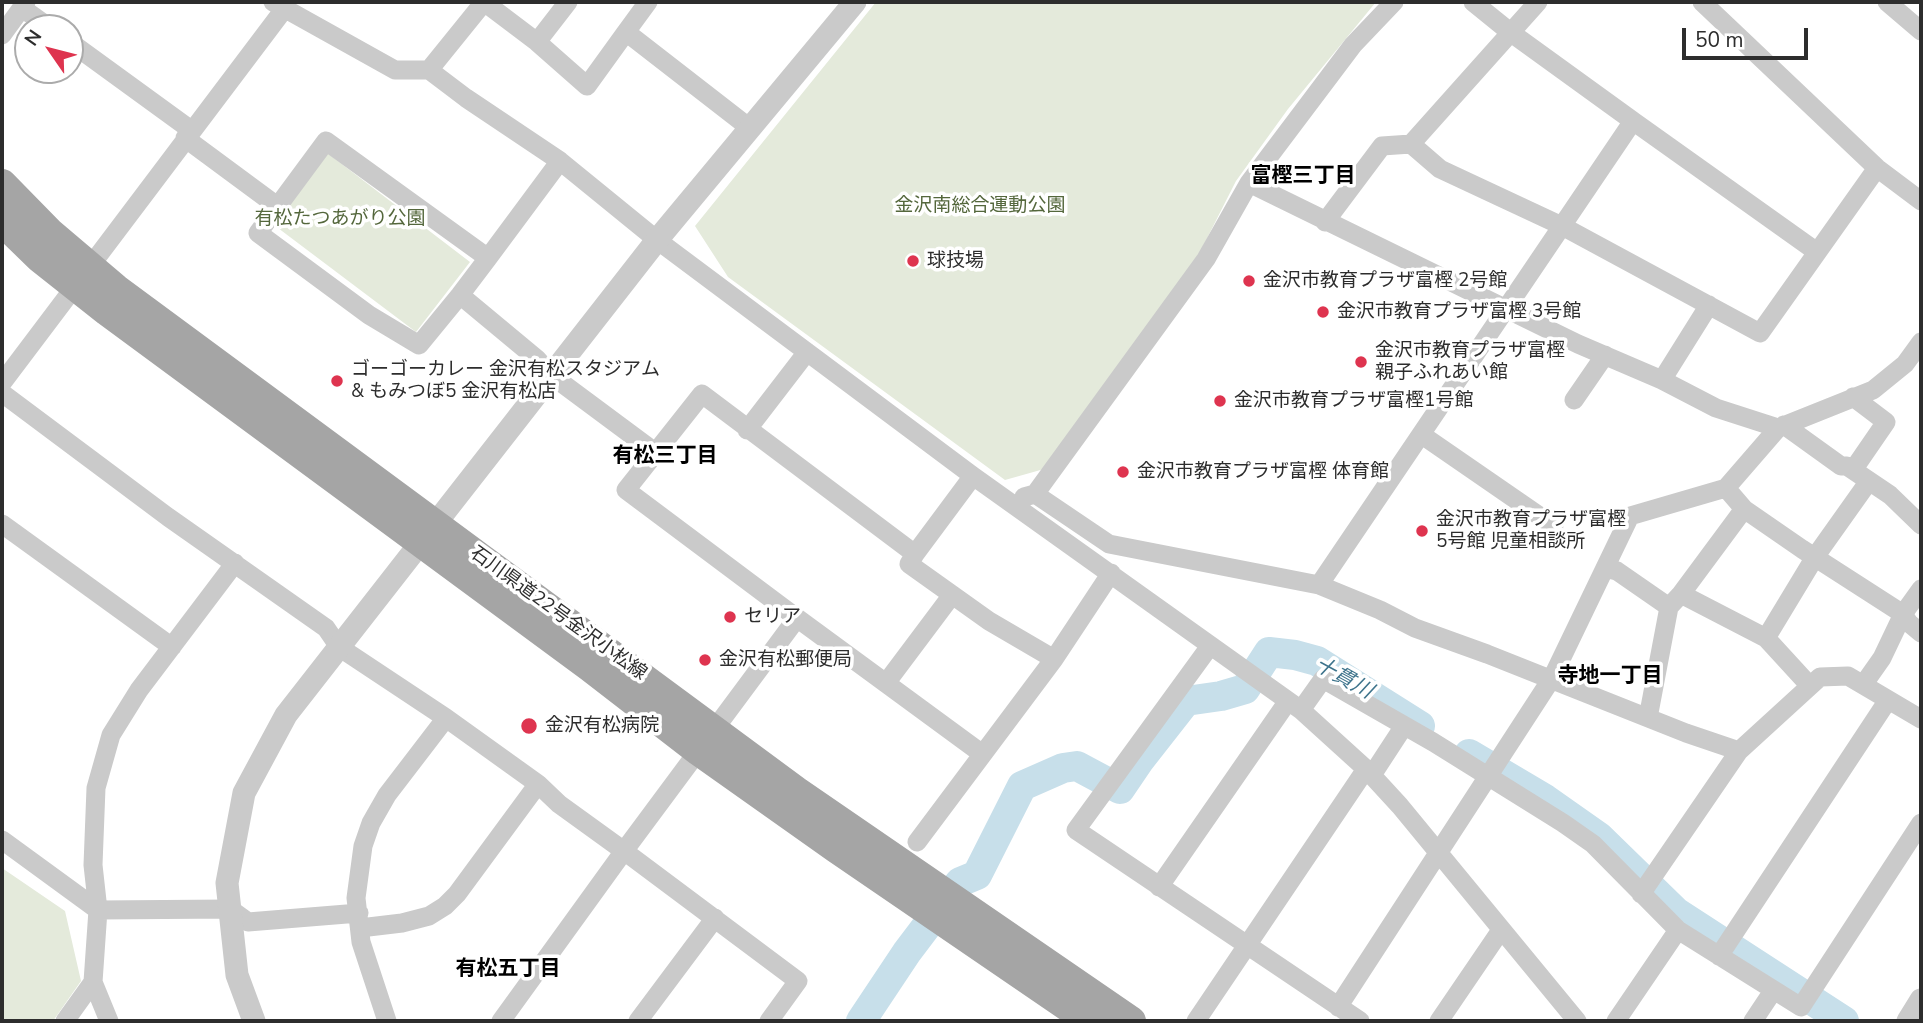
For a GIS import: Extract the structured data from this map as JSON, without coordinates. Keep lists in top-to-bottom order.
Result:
{
  "streets": {
    "main road": ["石川県道22号金沢小松線"]
  },
  "districts": [
    "富樫三丁目",
    "有松三丁目",
    "寺地一丁目",
    "有松五丁目"
  ],
  "water": ["十貫川"],
  "parks": ["金沢南総合運動公園", "有松たつあがり公園"],
  "places": [
    "球技場",
    "金沢市教育プラザ富樫 2号館",
    "金沢市教育プラザ富樫 3号館",
    "金沢市教育プラザ富樫 親子ふれあい館",
    "ゴーゴーカレー 金沢有松スタジアム & もみつぼ5 金沢有松店",
    "金沢市教育プラザ富樫1号館",
    "金沢市教育プラザ富樫 体育館",
    "金沢市教育プラザ富樫 5号館 児童相談所",
    "セリア",
    "金沢有松郵便局",
    "金沢有松病院"
  ],
  "scale_bar": "50 m",
  "north": "top left"
}
